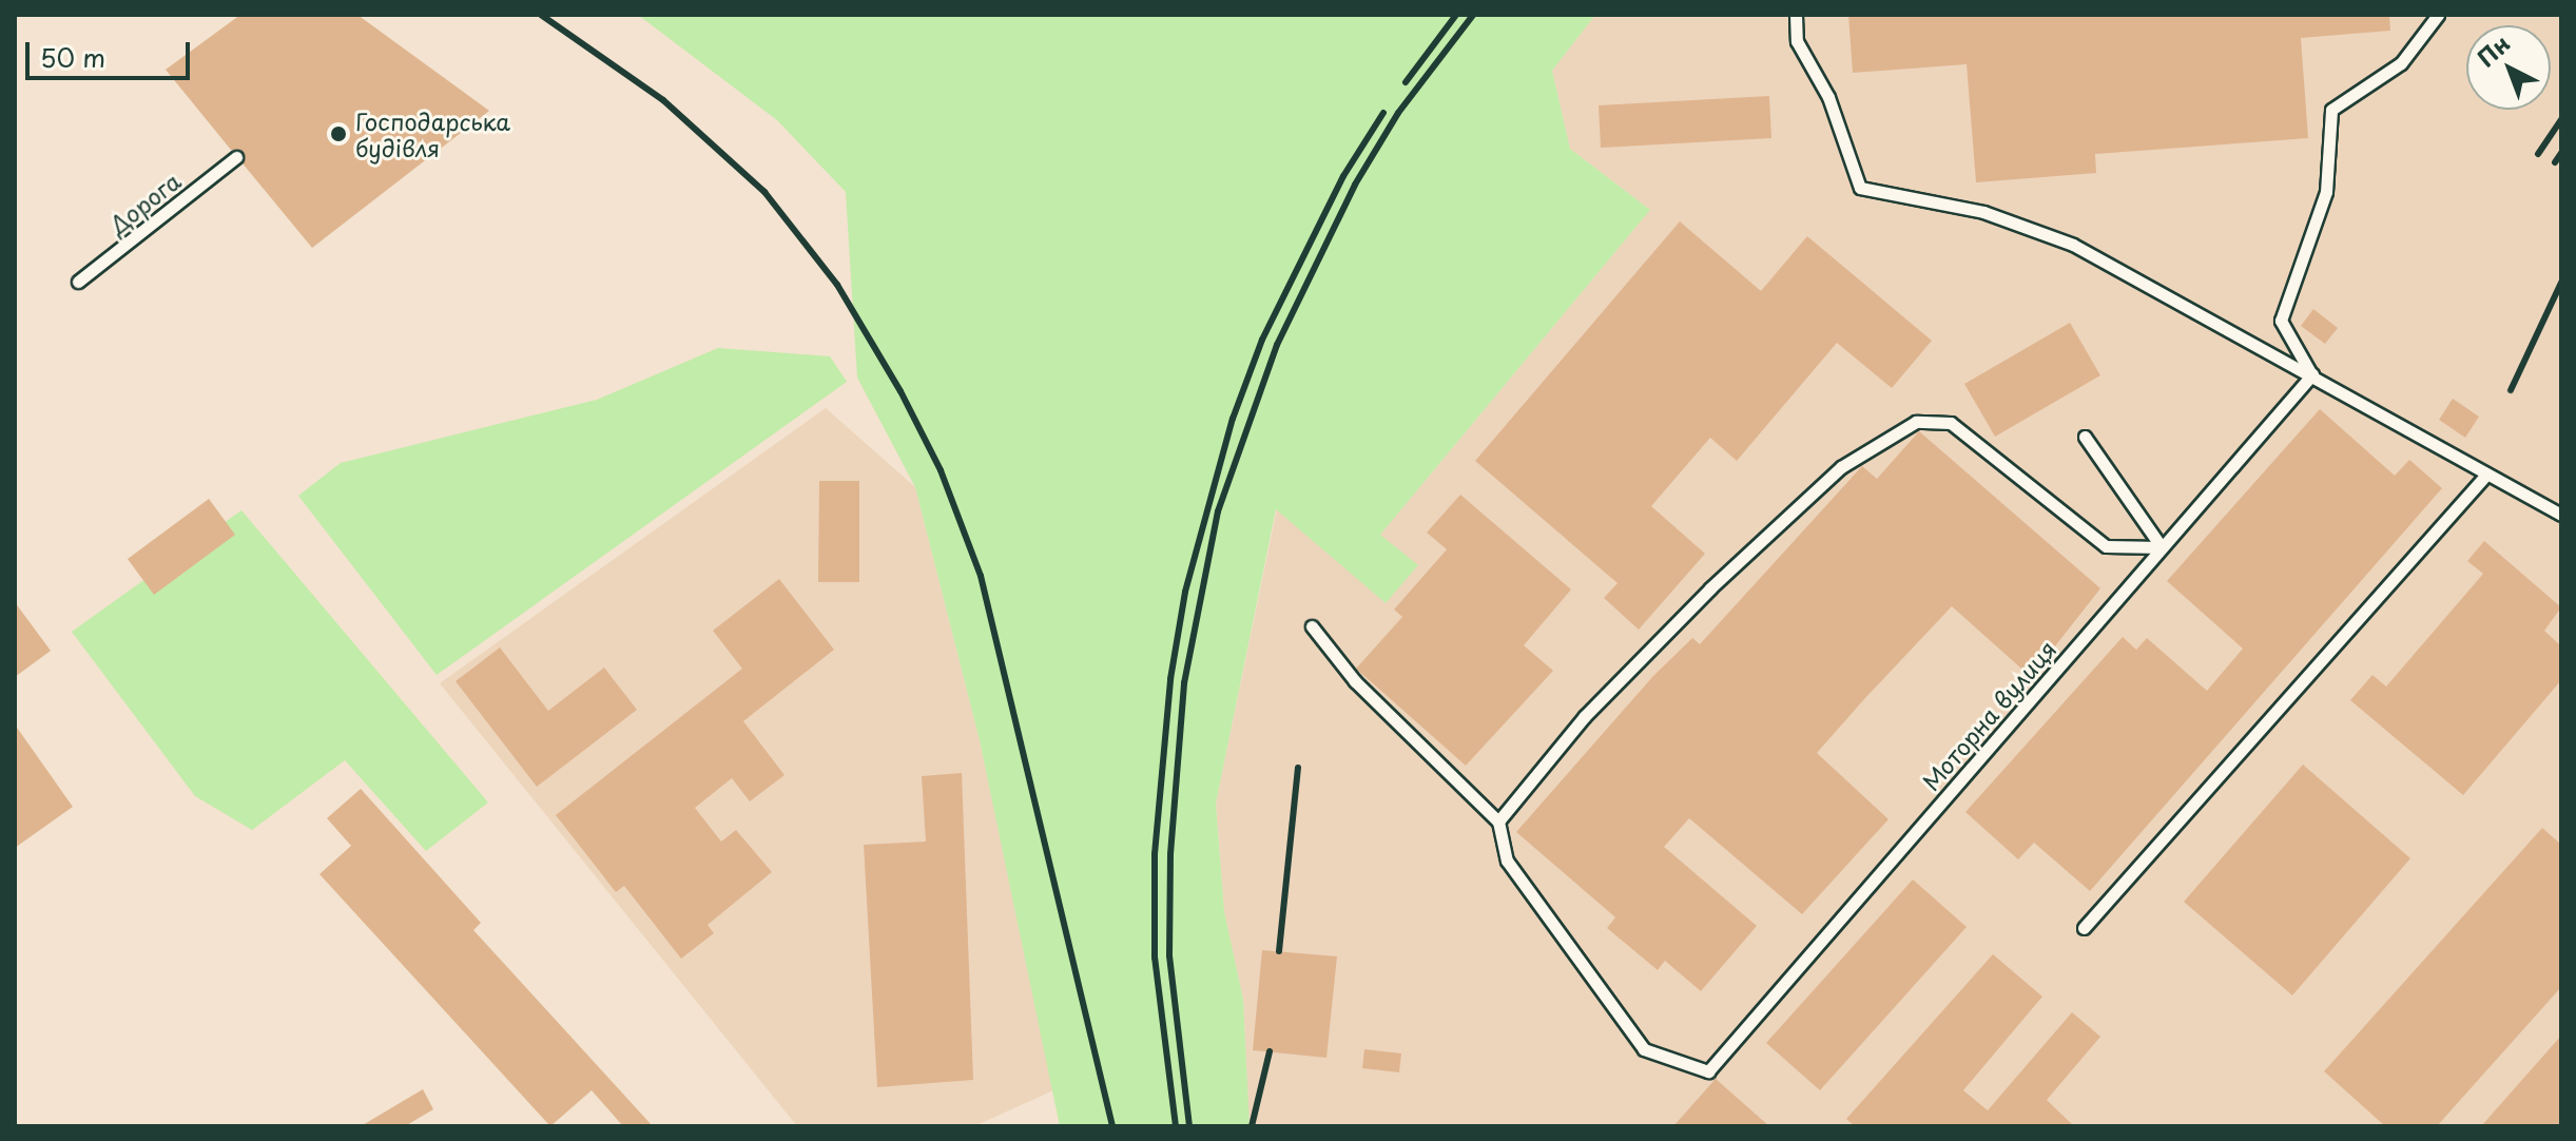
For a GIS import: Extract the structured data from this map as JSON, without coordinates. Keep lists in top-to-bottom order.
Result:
{
  "streets": {
    "lane": ["Дорога", "Моторна вулиця"]
  },
  "places": ["Господарська будівля"],
  "scale_bar": "50 m",
  "north": "top left"
}
